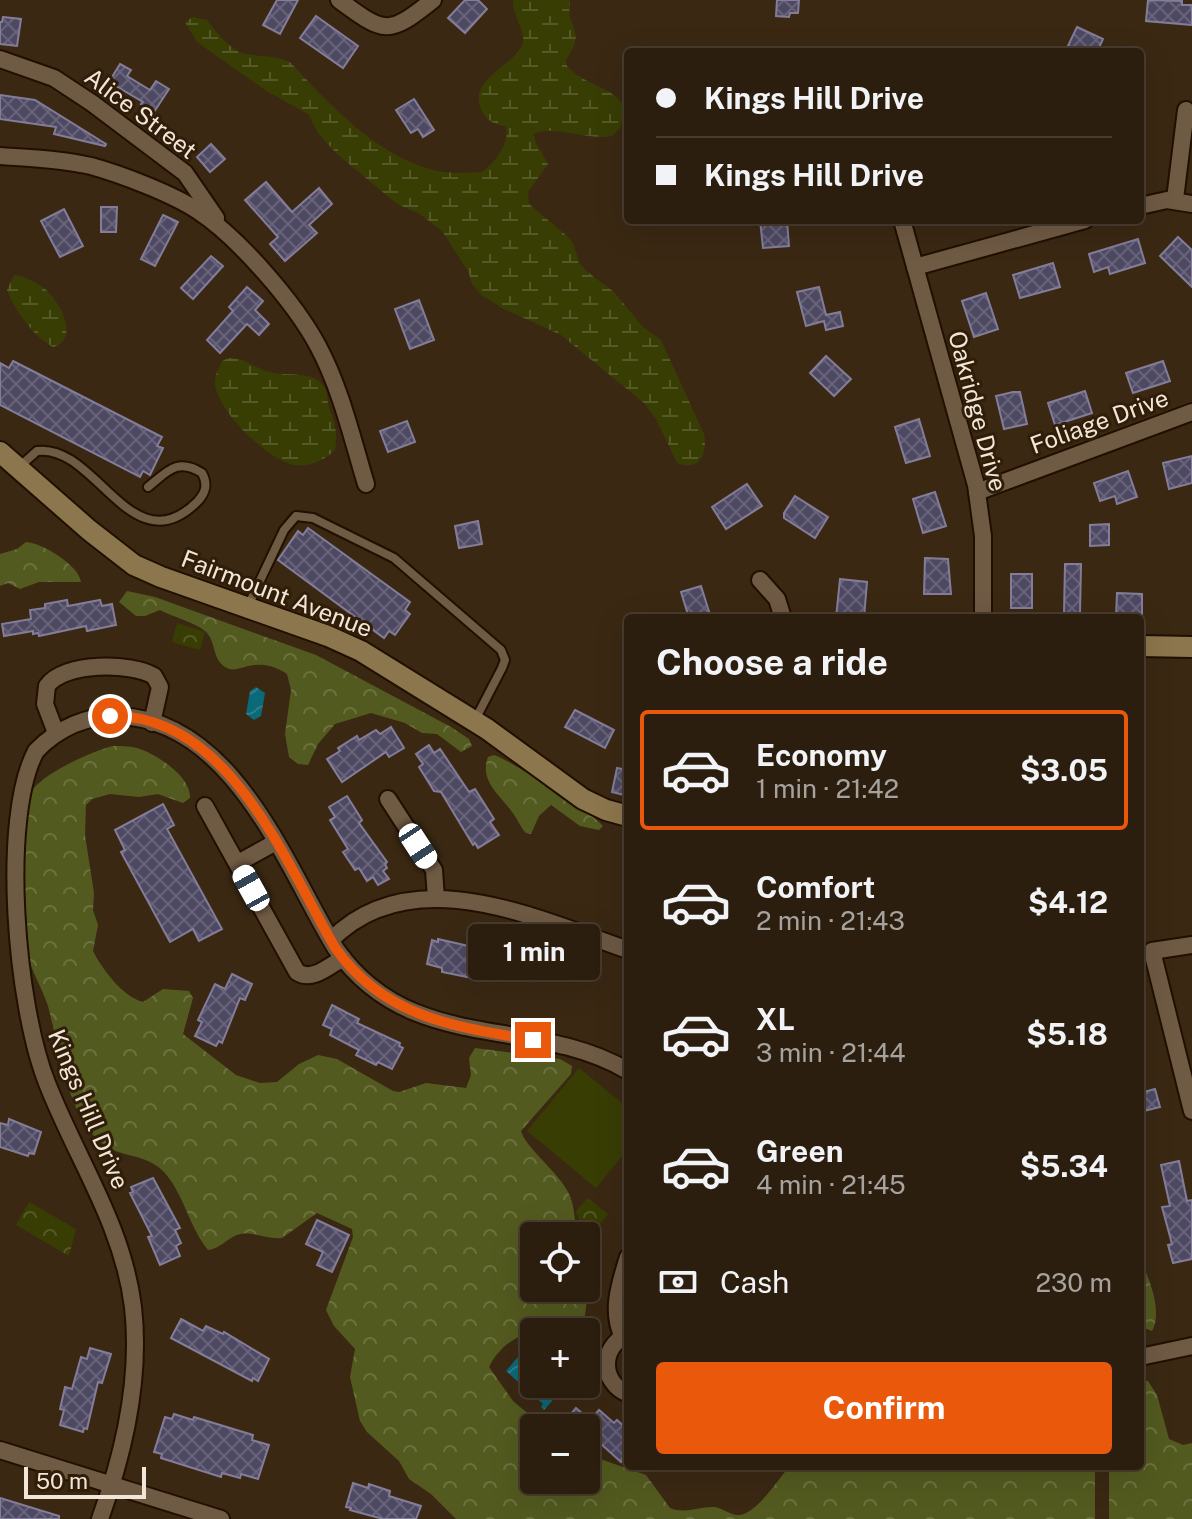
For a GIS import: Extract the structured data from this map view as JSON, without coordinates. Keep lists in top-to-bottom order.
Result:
{
  "streets": {
    "street": [
      "Alice Street",
      "Oakridge Drive",
      "Foliage Drive",
      "Fairmount Avenue",
      "Kings Hill Drive"
    ]
  },
  "crossings": [
    ["Oakridge Drive", "Foliage Drive"]
  ],
  "scale_bar": "50 m",
  "page": {
    "banner": ["Kings Hill Drive", "Kings Hill Drive"],
    "heading": "Choose a ride",
    "list": [
      {
        "name": "Economy",
        "note": "1 min · 21:42",
        "value": "$3.05"
      },
      {
        "name": "Comfort",
        "note": "2 min · 21:43",
        "value": "$4.12"
      },
      {
        "name": "XL",
        "note": "3 min · 21:44",
        "value": "$5.18"
      },
      {
        "name": "Green",
        "note": "4 min · 21:45",
        "value": "$5.34"
      }
    ],
    "bubble": "1 min",
    "map_buttons": ["+", "−"],
    "pay": ["Cash", "230 m"],
    "buttons": "Confirm",
    "scale": "50 m"
  }
}
